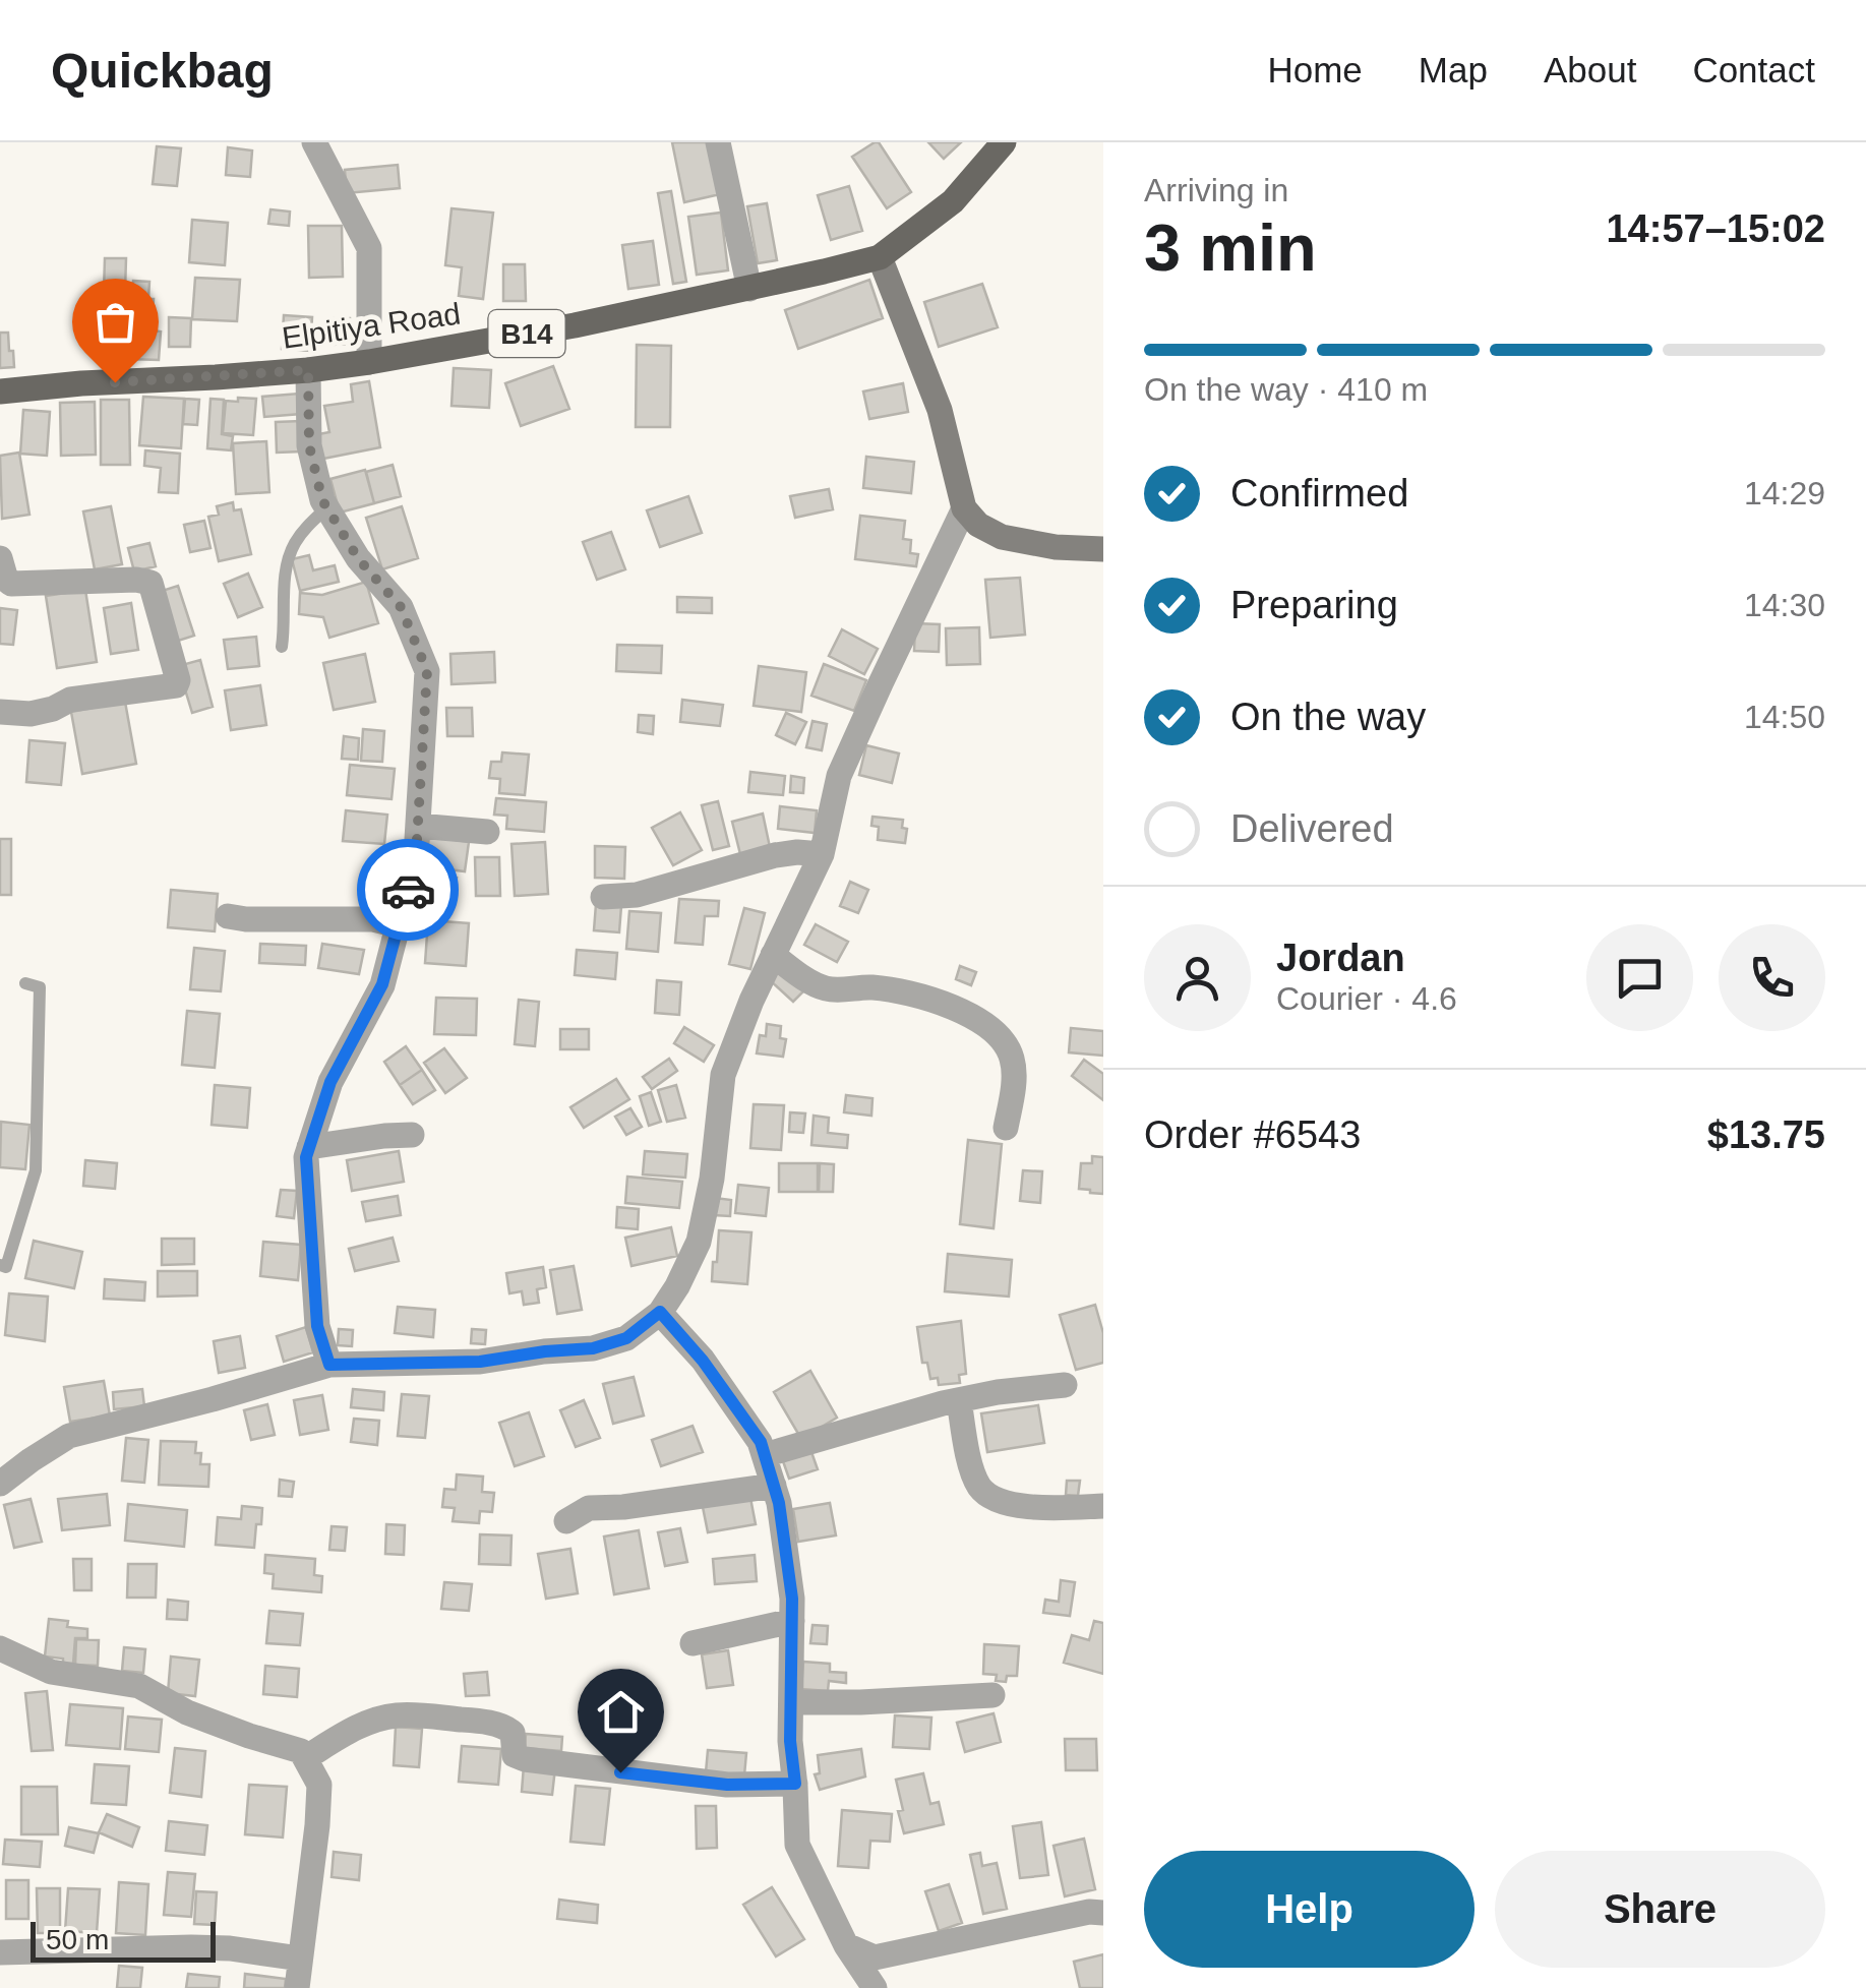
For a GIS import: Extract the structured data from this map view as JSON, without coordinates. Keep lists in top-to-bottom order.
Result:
{
  "streets": {
    "main road": ["Elpitiya Road", "B14"]
  },
  "scale_bar": "50 m",
  "page": {
    "header": "Quickbag",
    "nav": [
      "Home",
      "Map",
      "About",
      "Contact"
    ],
    "heading": ["3 min", "Arriving in", "14:57–15:02"],
    "panel": [
      "Jordan",
      "Courier · 4.6",
      "Order #6543",
      "$13.75"
    ],
    "bar": "On the way · 410 m",
    "list": [
      ["Confirmed", "14:29"],
      ["Preparing", "14:30"],
      ["On the way", "14:50"],
      "Delivered"
    ],
    "buttons": ["Help", "Share"],
    "scale": "50 m"
  }
}
